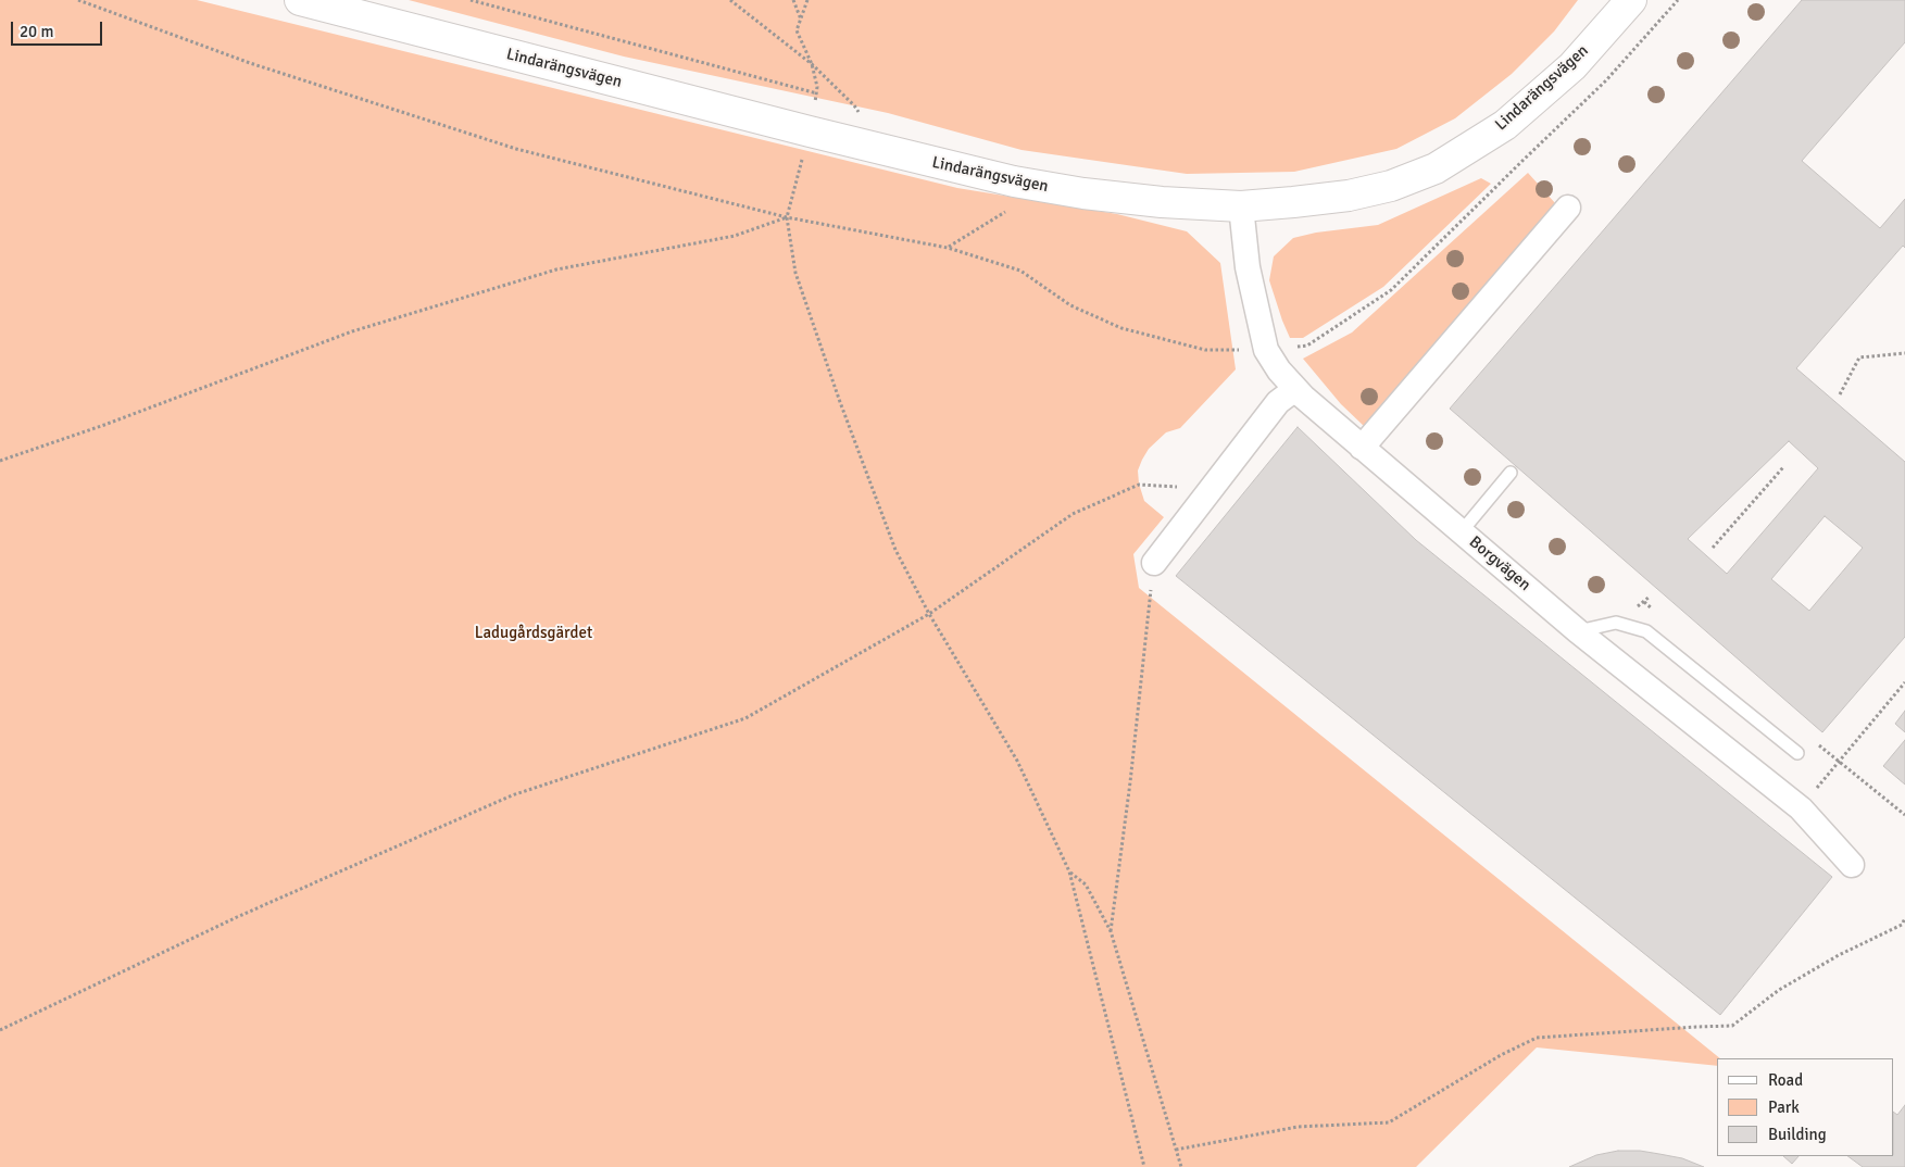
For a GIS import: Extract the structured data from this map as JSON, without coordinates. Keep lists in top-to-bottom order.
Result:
{
  "streets": {
    "street": ["Lindarängsvägen", "Borgvägen"]
  },
  "crossings": [
    ["Lindarängsvägen", "Borgvägen"]
  ],
  "parks": ["Ladugårdsgärdet"],
  "legend": ["Road", "Park", "Building"],
  "scale_bar": "20 m"
}
